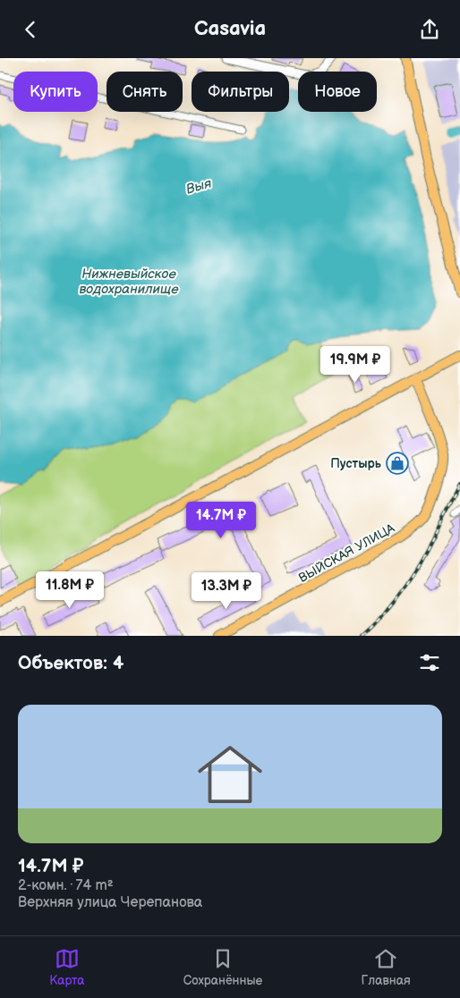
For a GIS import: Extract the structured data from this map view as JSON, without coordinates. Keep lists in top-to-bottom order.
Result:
{
  "streets": {
    "main road": ["ВЫЙСКАЯ УЛИЦА"]
  },
  "water": ["Выя", "Нижневыйское водохранилище"],
  "places": {
    "shop": ["Пустырь"]
  },
  "page": {
    "header": "Casavia",
    "chip": [
      "Купить",
      "Снять",
      "Фильтры",
      "Новое"
    ],
    "price": [
      "19.9M ₽",
      "14.7M ₽",
      "11.8M ₽",
      "13.3M ₽"
    ],
    "heading": "Объектов: 4",
    "list": [
      {
        "name": "14.7M ₽",
        "note": "2-комн. · 74 m² · Верхняя улица Черепанова"
      }
    ],
    "tabs": ["Карта", "Сохранённые", "Главная"]
  }
}
